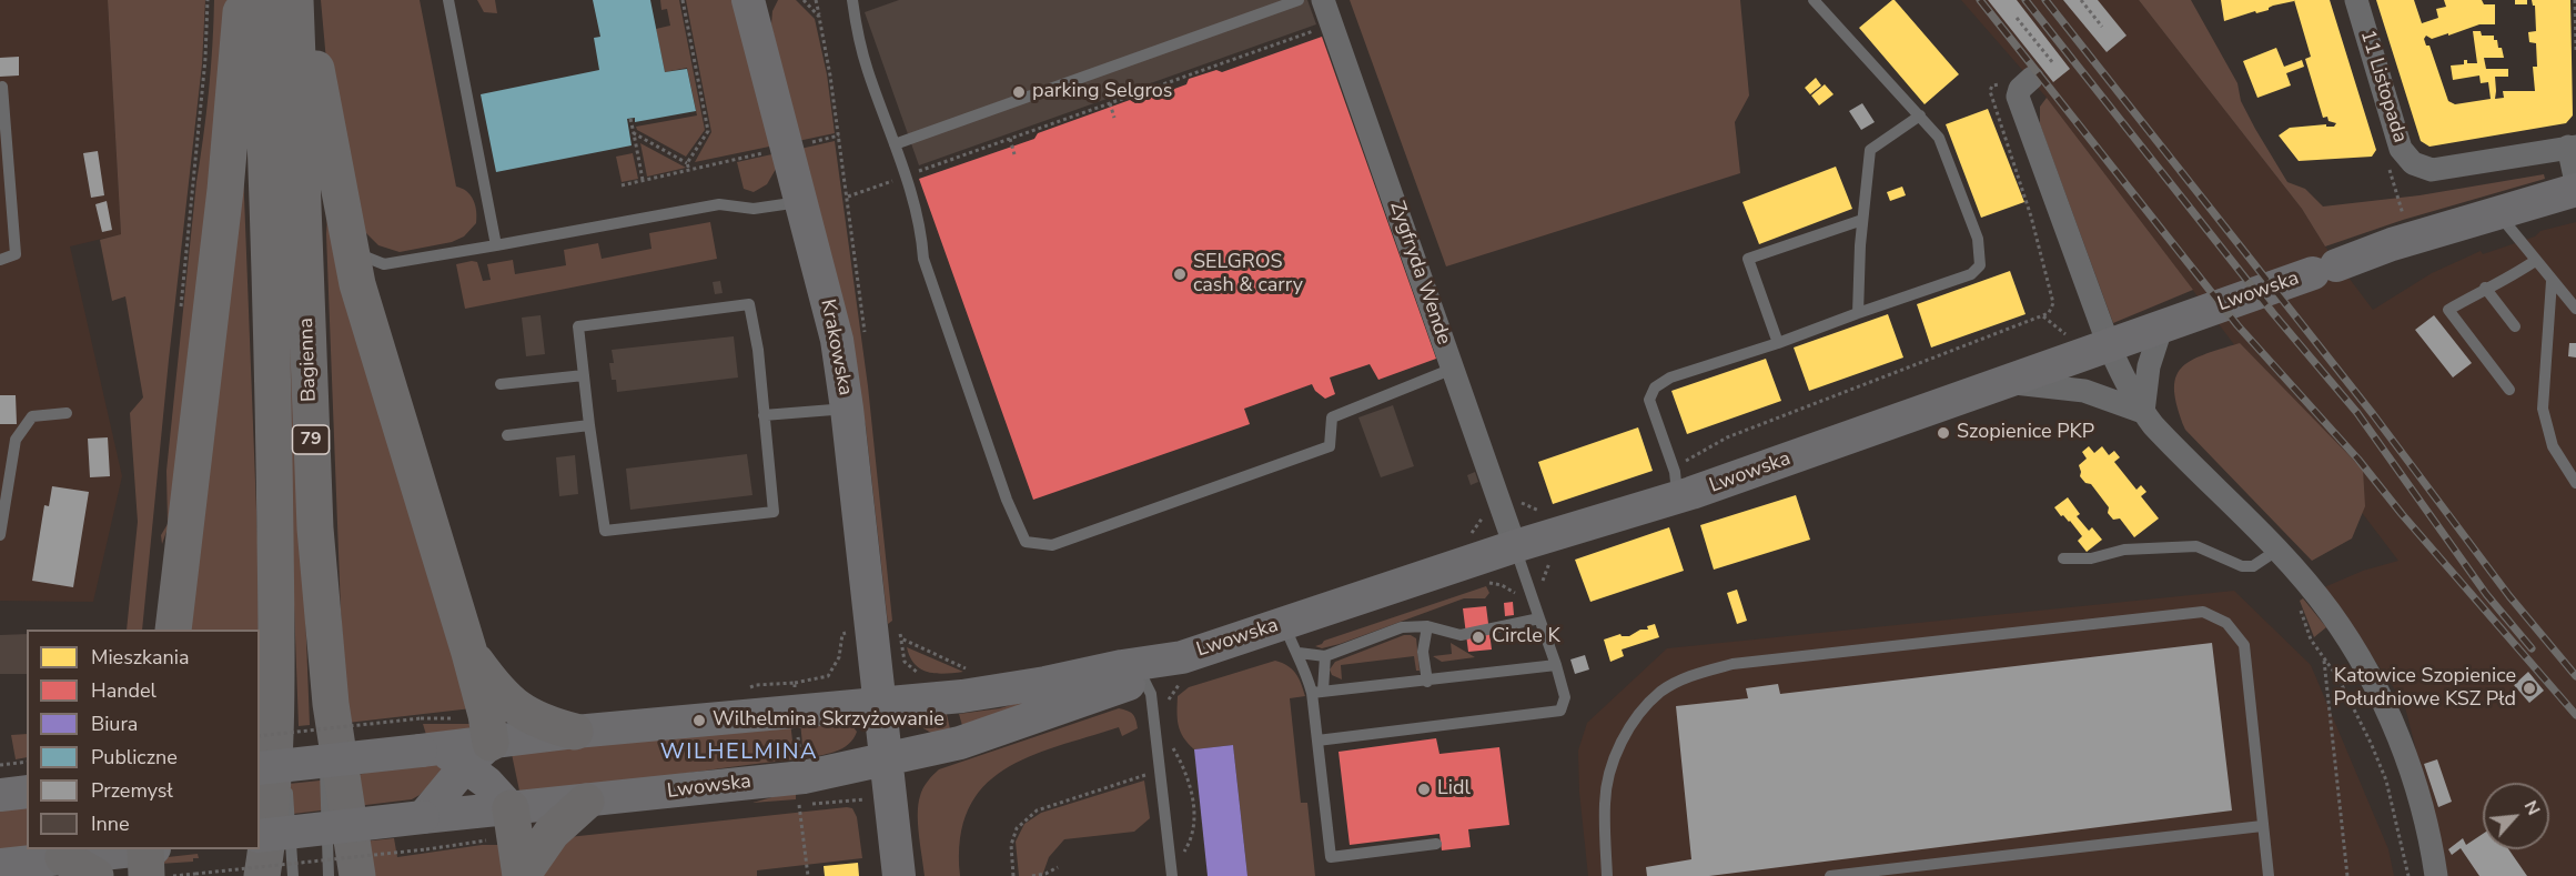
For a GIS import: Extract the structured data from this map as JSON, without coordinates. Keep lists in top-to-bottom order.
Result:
{
  "streets": {
    "main road": ["Bagienna", "79"],
    "street": [
      "11 Listopada",
      "Zygfryda Wende",
      "Lwowska",
      "Krakowska"
    ]
  },
  "crossings": [
    ["Zygfryda Wende", "Lwowska"],
    ["Lwowska", "Krakowska"]
  ],
  "districts": ["WILHELMINA"],
  "places": [
    "parking Selgros",
    "SELGROS cash & carry",
    "Szopienice PKP",
    "Circle K",
    "Katowice Szopienice Południowe KSZ Płd",
    "Wilhelmina Skrzyżowanie",
    "Lidl"
  ],
  "legend": [
    "Mieszkania",
    "Handel",
    "Biura",
    "Publiczne",
    "Przemysł",
    "Inne"
  ],
  "north": "top right"
}
